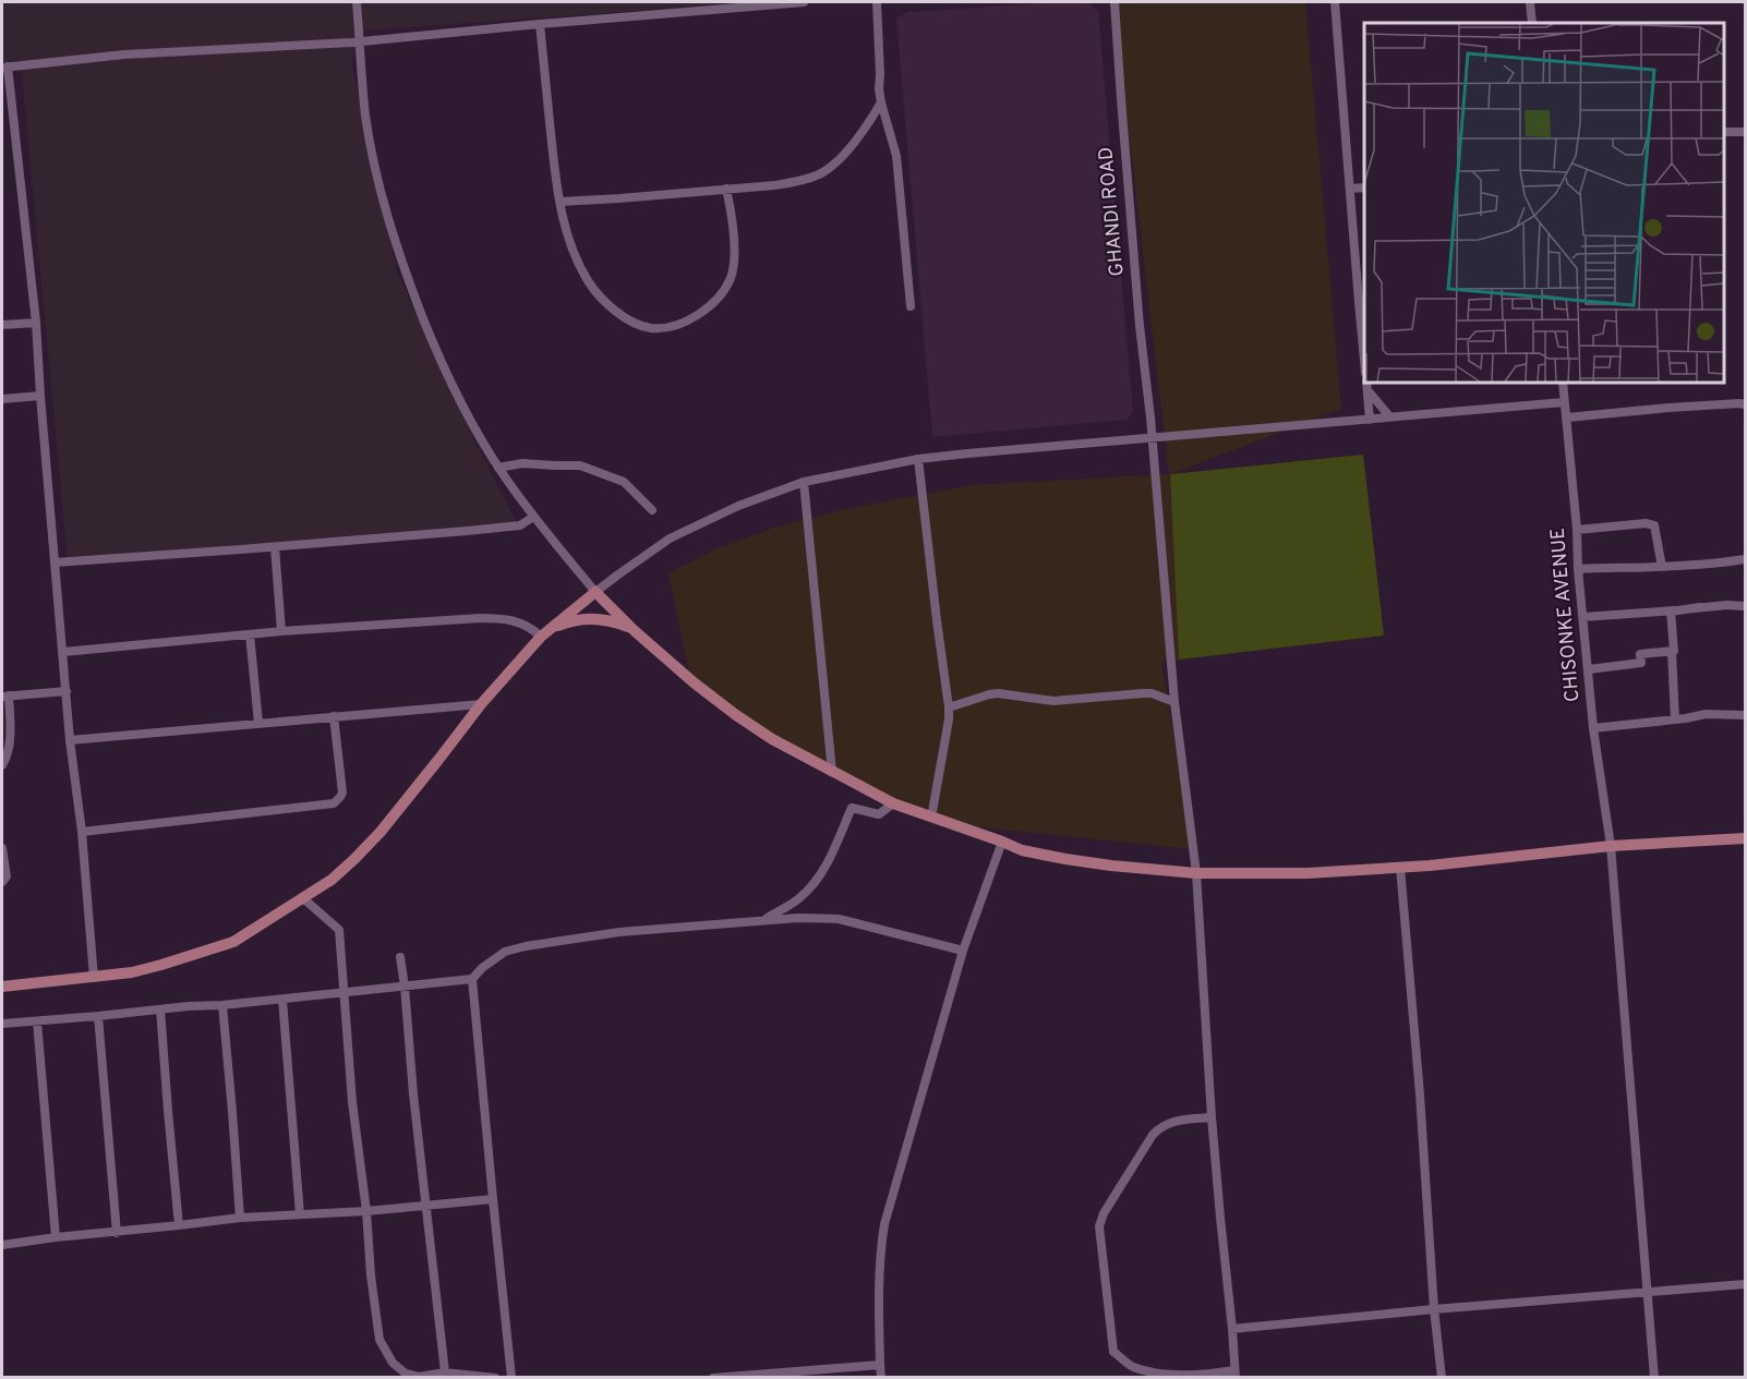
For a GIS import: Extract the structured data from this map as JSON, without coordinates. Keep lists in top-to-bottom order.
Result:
{
  "streets": {
    "street": ["GHANDI ROAD", "CHISONKE AVENUE"]
  }
}
